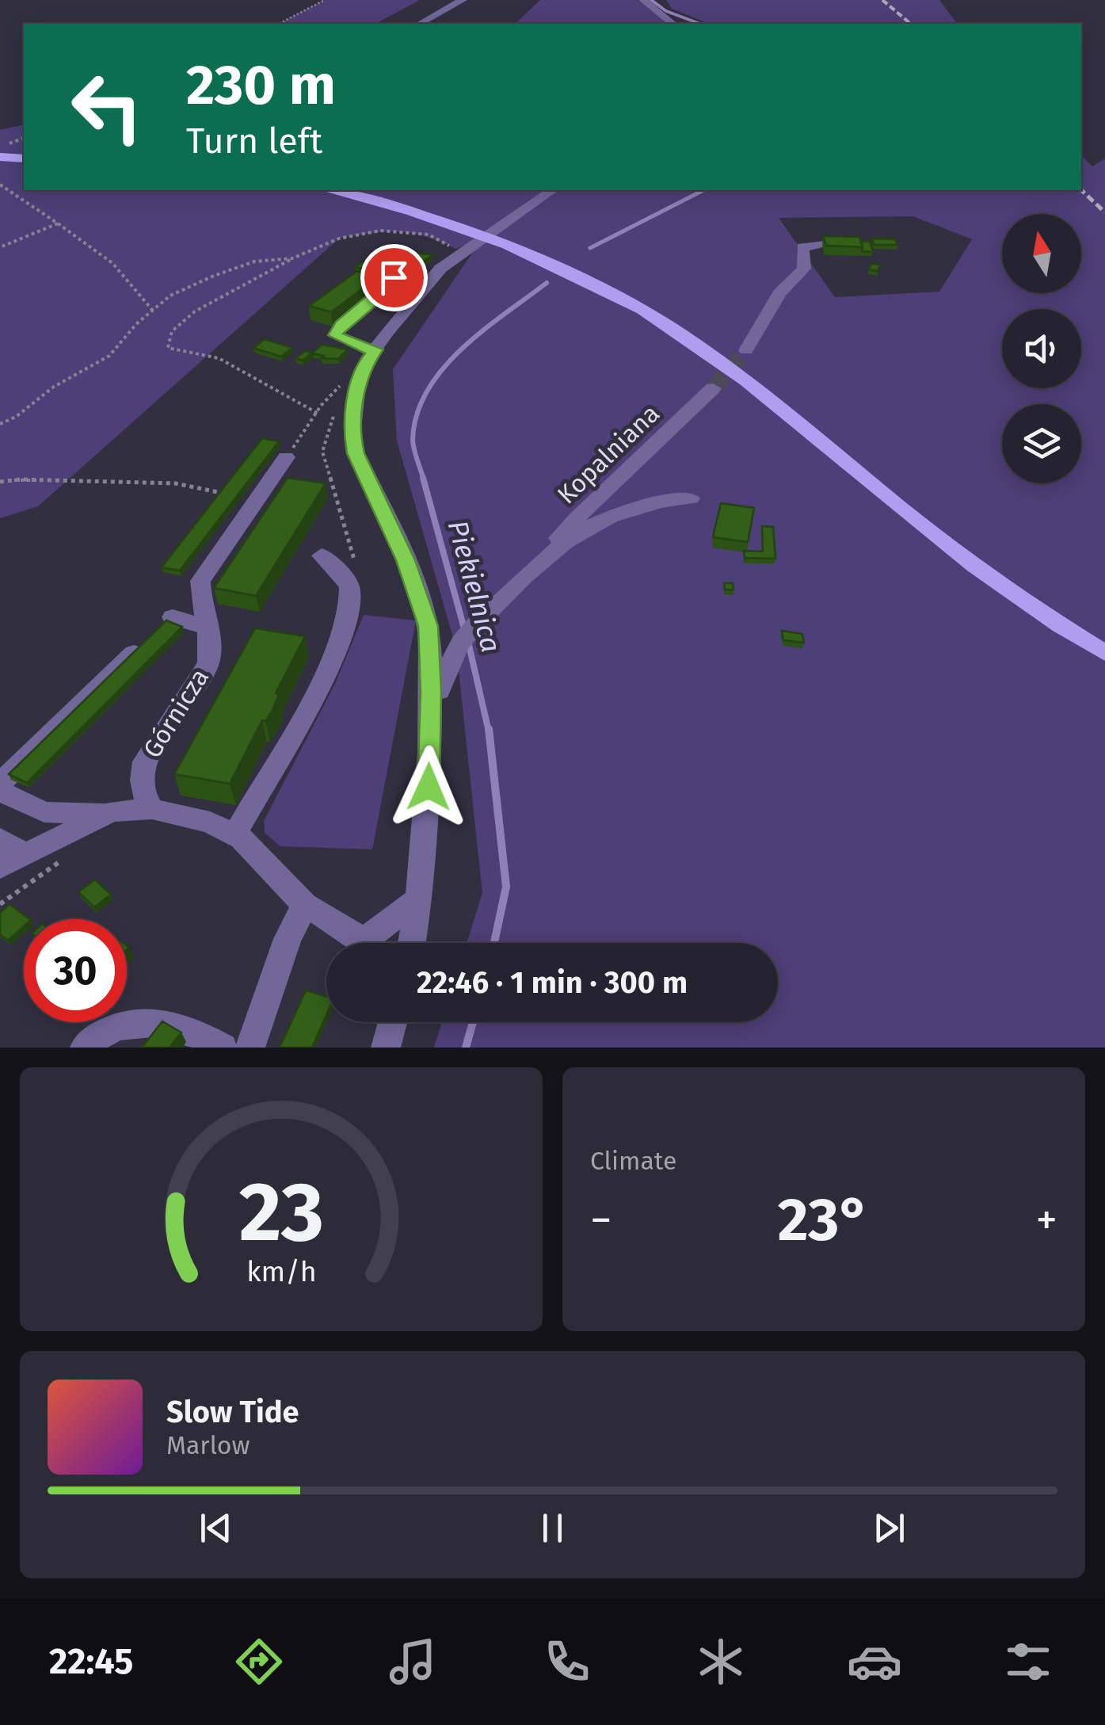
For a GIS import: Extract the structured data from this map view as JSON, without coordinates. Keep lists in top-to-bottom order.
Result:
{
  "streets": {
    "street": ["Kopalniana", "Górnicza"]
  },
  "water": ["Piekielnica"],
  "north": "top",
  "page": {
    "turn": ["230 m", "Turn left"],
    "limit": "30",
    "trip": "22:46 · 1 min · 300 m",
    "tile": "Climate",
    "heat": ["−", "23°", "+"],
    "song": ["Slow Tide", "Marlow"],
    "tabs": "22:45",
    "gauge": ["23", "km/h"]
  }
}
